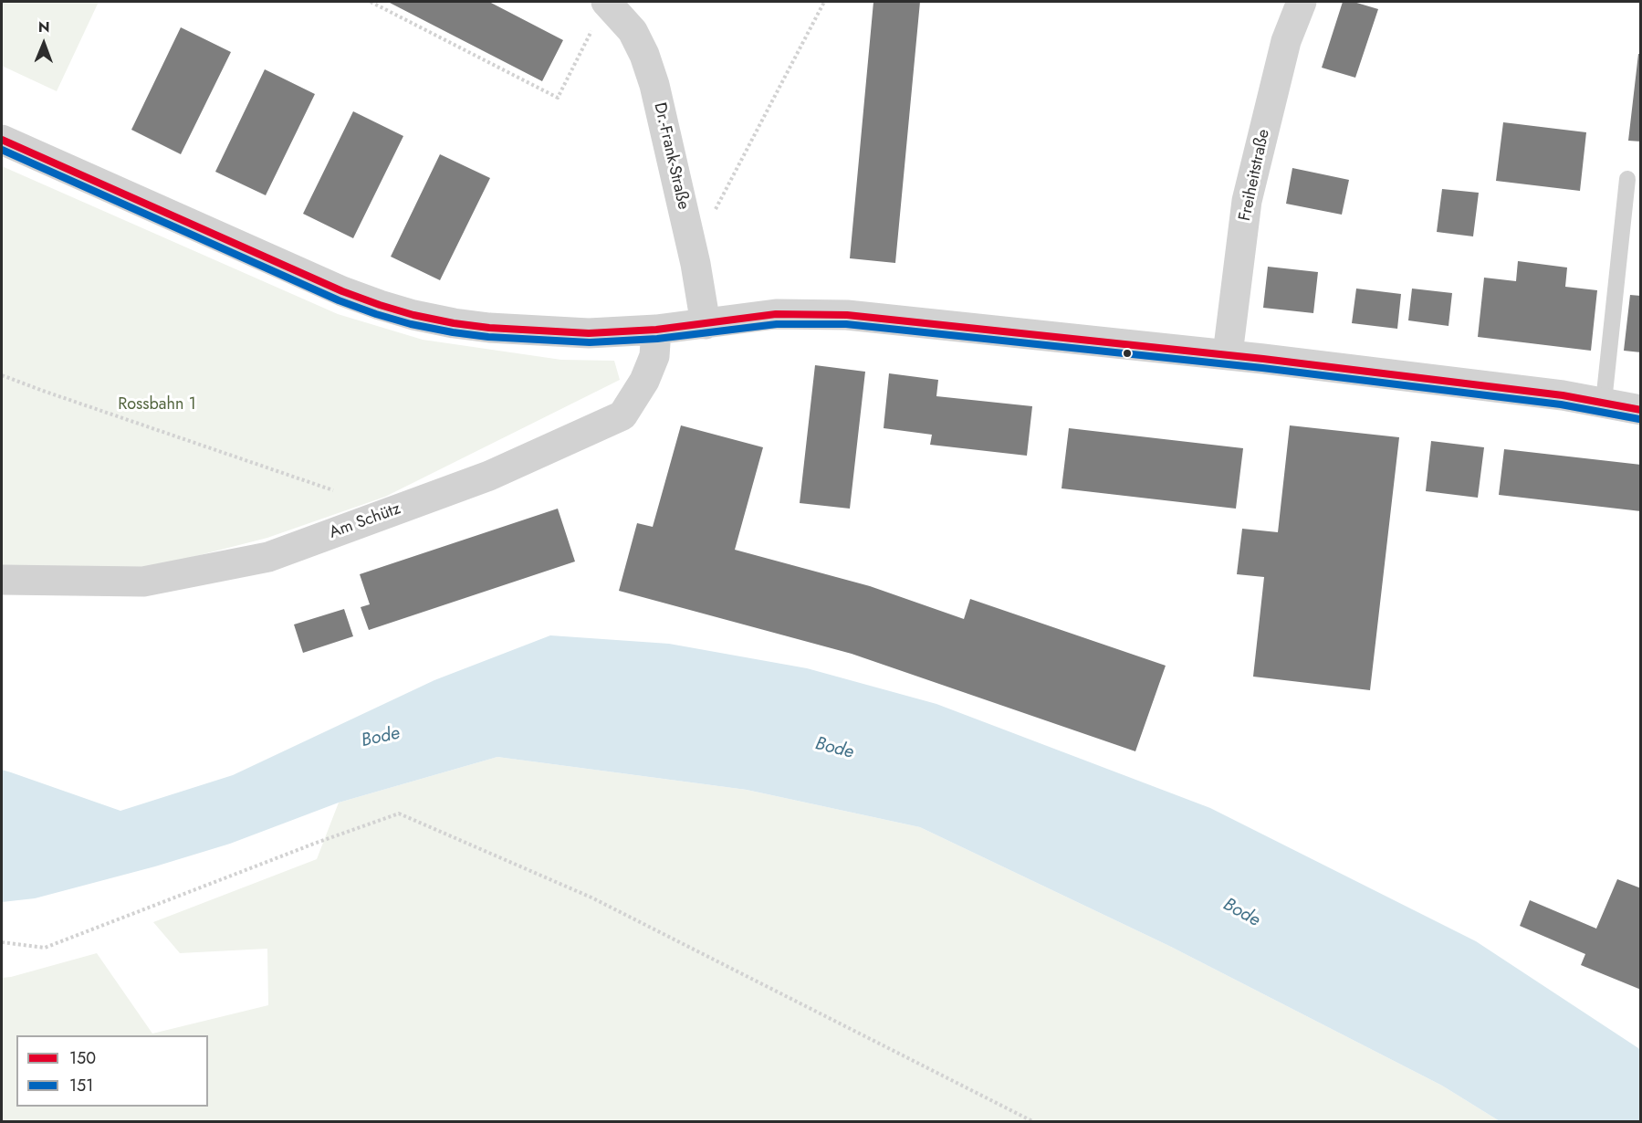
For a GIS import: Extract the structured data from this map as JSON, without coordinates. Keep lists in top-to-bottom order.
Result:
{
  "streets": {
    "street": ["Dr.-Frank-Straße", "Freiheitstraße", "Am Schütz"]
  },
  "water": ["Bode"],
  "parks": ["Rossbahn 1"],
  "lines": ["transit line 150", "transit line 151"],
  "legend": ["150", "151"],
  "north": "top"
}
